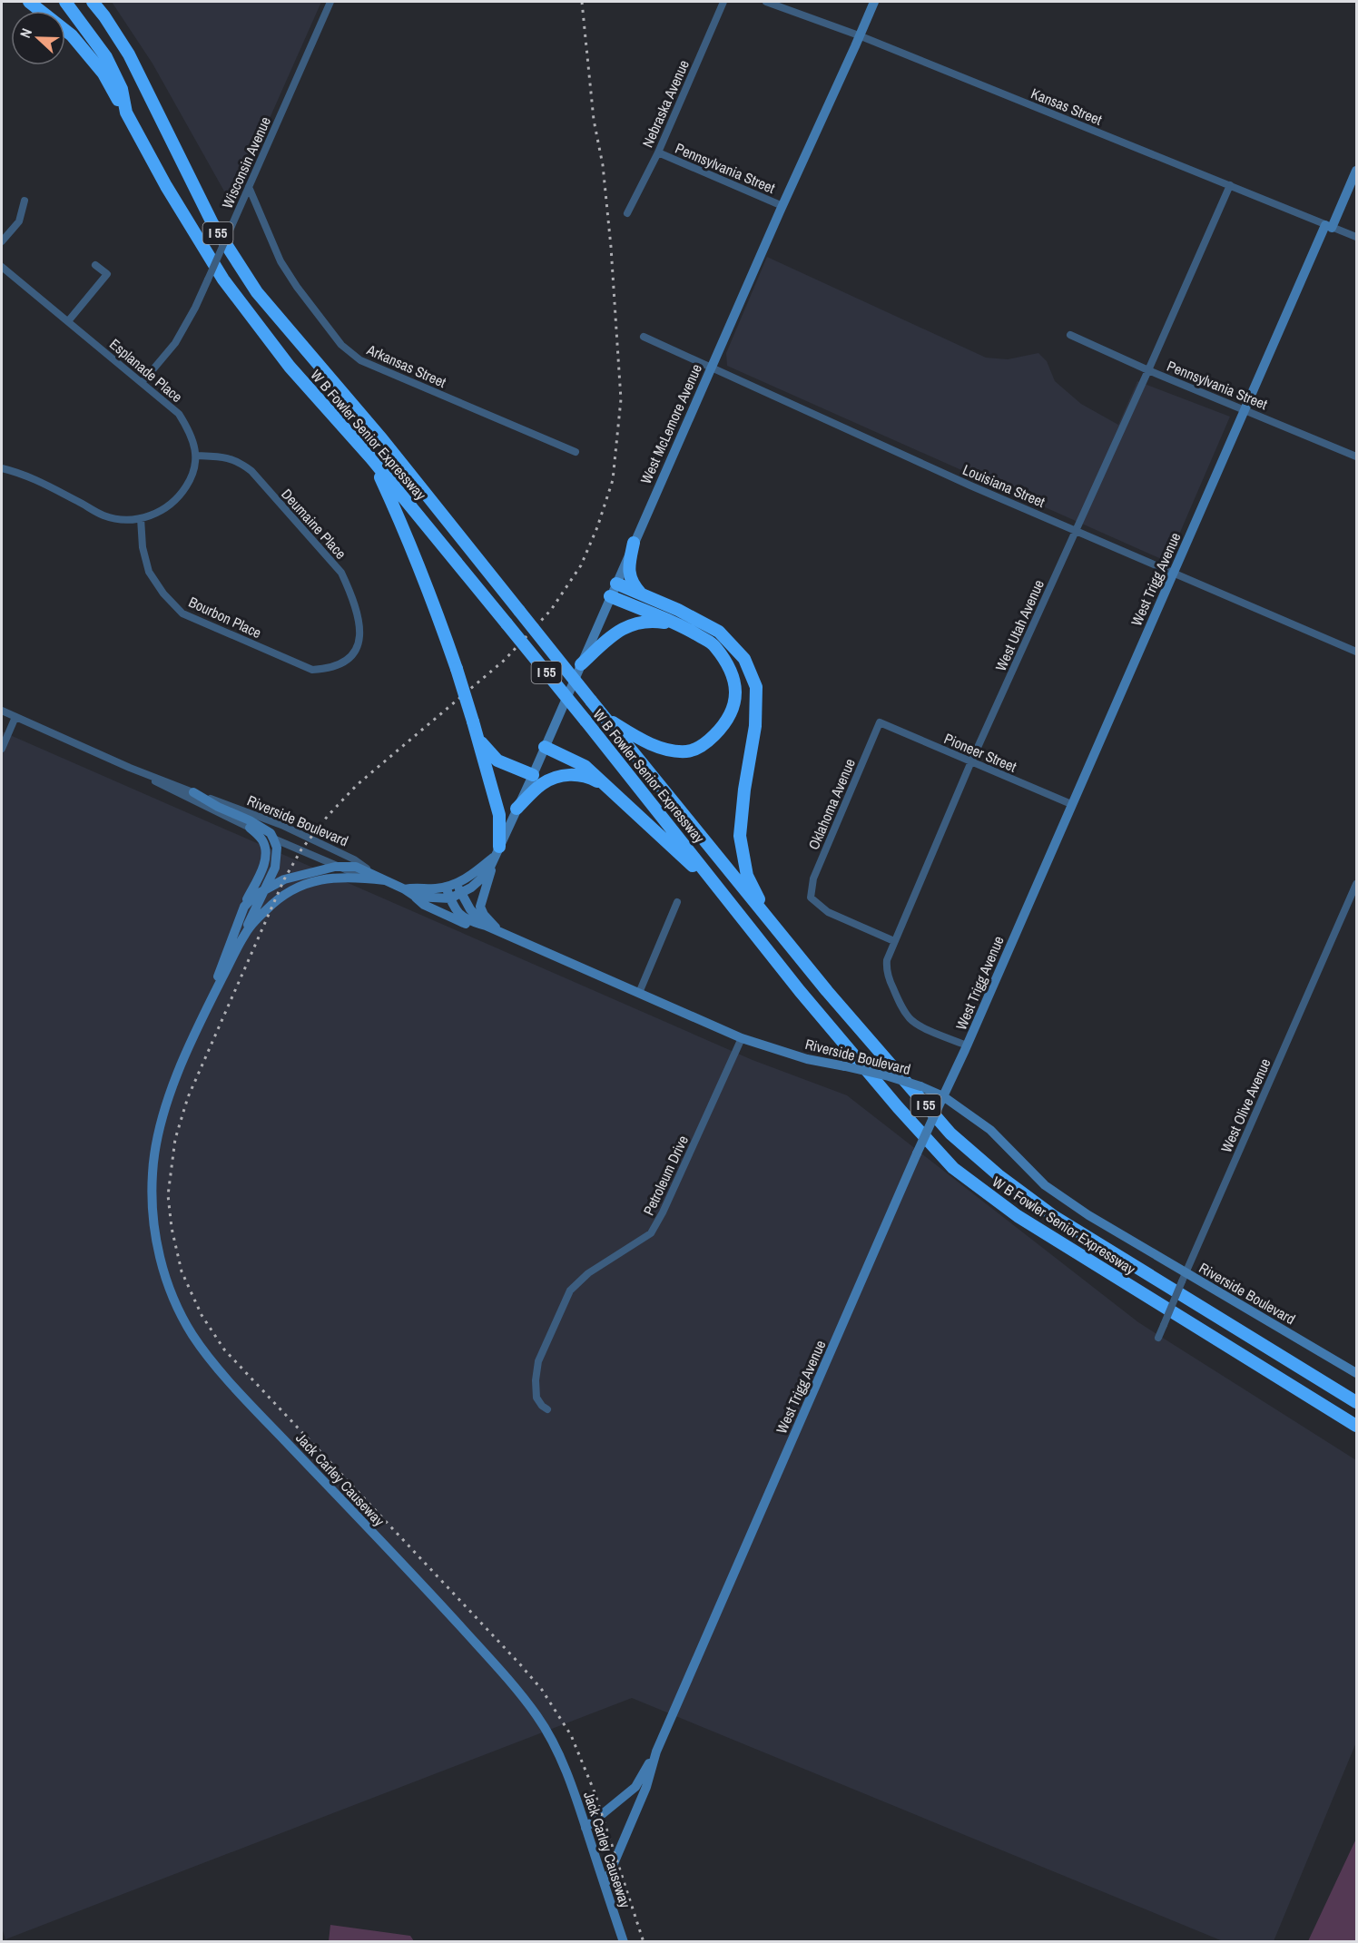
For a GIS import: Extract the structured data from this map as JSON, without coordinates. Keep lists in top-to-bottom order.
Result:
{
  "streets": {
    "highway": ["I 55", "W B Fowler Senior Expressway"],
    "street": [
      "Nebraska Avenue",
      "Kansas Street",
      "Wisconsin Avenue",
      "Pennsylvania Street",
      "Arkansas Street",
      "Esplanade Place",
      "West McLemore Avenue",
      "Louisiana Street",
      "Deumaine Place",
      "West Trigg Avenue",
      "Bourbon Place",
      "West Utah Avenue",
      "Pioneer Street",
      "Oklahoma Avenue",
      "Riverside Boulevard",
      "West Olive Avenue",
      "Petroleum Drive",
      "Jack Carley Causeway"
    ]
  },
  "crossings": [
    ["Nebraska Avenue", "Pennsylvania Street"],
    ["Kansas Street", "West McLemore Avenue"],
    ["Kansas Street", "West Trigg Avenue"],
    ["Kansas Street", "West Utah Avenue"],
    ["Wisconsin Avenue", "Arkansas Street"],
    ["Wisconsin Avenue", "Esplanade Place"],
    ["Pennsylvania Street", "West McLemore Avenue"],
    ["Pennsylvania Street", "West Trigg Avenue"],
    ["Pennsylvania Street", "West Utah Avenue"],
    ["Esplanade Place", "Deumaine Place"],
    ["Esplanade Place", "Bourbon Place"],
    ["West McLemore Avenue", "Louisiana Street"],
    ["West McLemore Avenue", "Riverside Boulevard"],
    ["Louisiana Street", "West Trigg Avenue"],
    ["Louisiana Street", "West Utah Avenue"],
    ["Deumaine Place", "Bourbon Place"],
    ["West Trigg Avenue", "West Utah Avenue"],
    ["West Trigg Avenue", "Pioneer Street"],
    ["West Trigg Avenue", "Riverside Boulevard"],
    ["West Utah Avenue", "Pioneer Street"],
    ["West Utah Avenue", "Oklahoma Avenue"],
    ["Pioneer Street", "Oklahoma Avenue"],
    ["Riverside Boulevard", "West Olive Avenue"],
    ["Riverside Boulevard", "Petroleum Drive"],
    ["Riverside Boulevard", "Jack Carley Causeway"]
  ],
  "north": "left"
}
